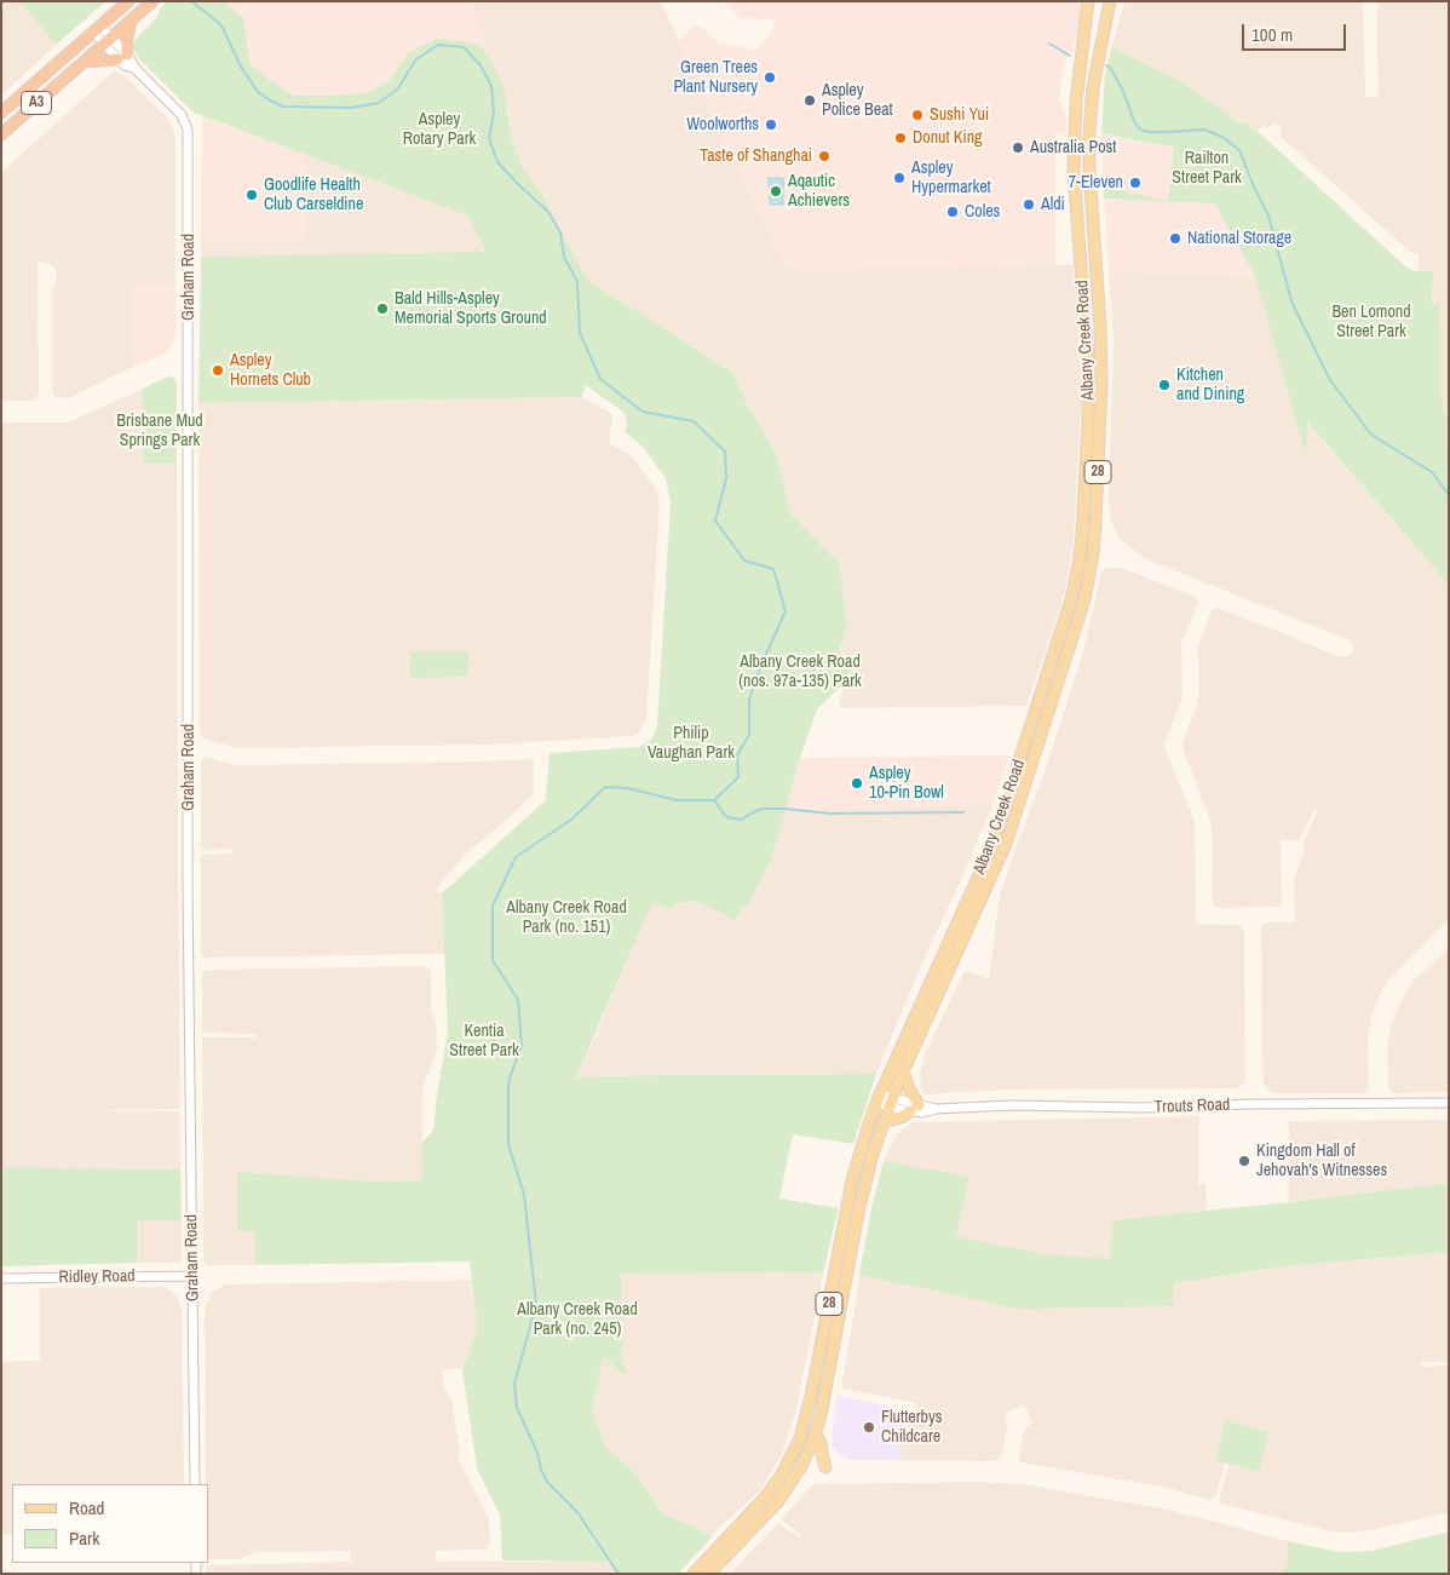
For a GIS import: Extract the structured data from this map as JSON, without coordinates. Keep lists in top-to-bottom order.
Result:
{
  "streets": {
    "highway": ["A3"],
    "main road": ["Albany Creek Road", "28"],
    "street": ["Graham Road", "Trouts Road", "Ridley Road"]
  },
  "crossings": [
    ["A3", "Graham Road"],
    ["Graham Road", "Ridley Road"],
    ["Albany Creek Road", "Trouts Road"]
  ],
  "parks": [
    "Aspley Rotary Park",
    "Railton Street Park",
    "Ben Lomond Street Park",
    "Brisbane Mud Springs Park",
    "Albany Creek Road (nos. 97a-135) Park",
    "Philip Vaughan Park",
    "Albany Creek Road Park (no. 151)",
    "Kentia Street Park",
    "Albany Creek Road Park (no. 245)"
  ],
  "places": [
    "Green Trees Plant Nursery",
    "Aspley Police Beat",
    "Sushi Yui",
    "Woolworths",
    "Donut King",
    "Australia Post",
    "Taste of Shanghai",
    "Aspley Hypermarket",
    "7-Eleven",
    "Aqautic Achievers",
    "Goodlife Health Club Carseldine",
    "Aldi",
    "Coles",
    "National Storage",
    "Bald Hills-Aspley Memorial Sports Ground",
    "Aspley Hornets Club",
    "Kitchen and Dining",
    "Aspley 10-Pin Bowl",
    "Kingdom Hall of Jehovah's Witnesses",
    "Flutterbys Childcare"
  ],
  "legend": ["Road", "Park"],
  "scale_bar": "100 m"
}
